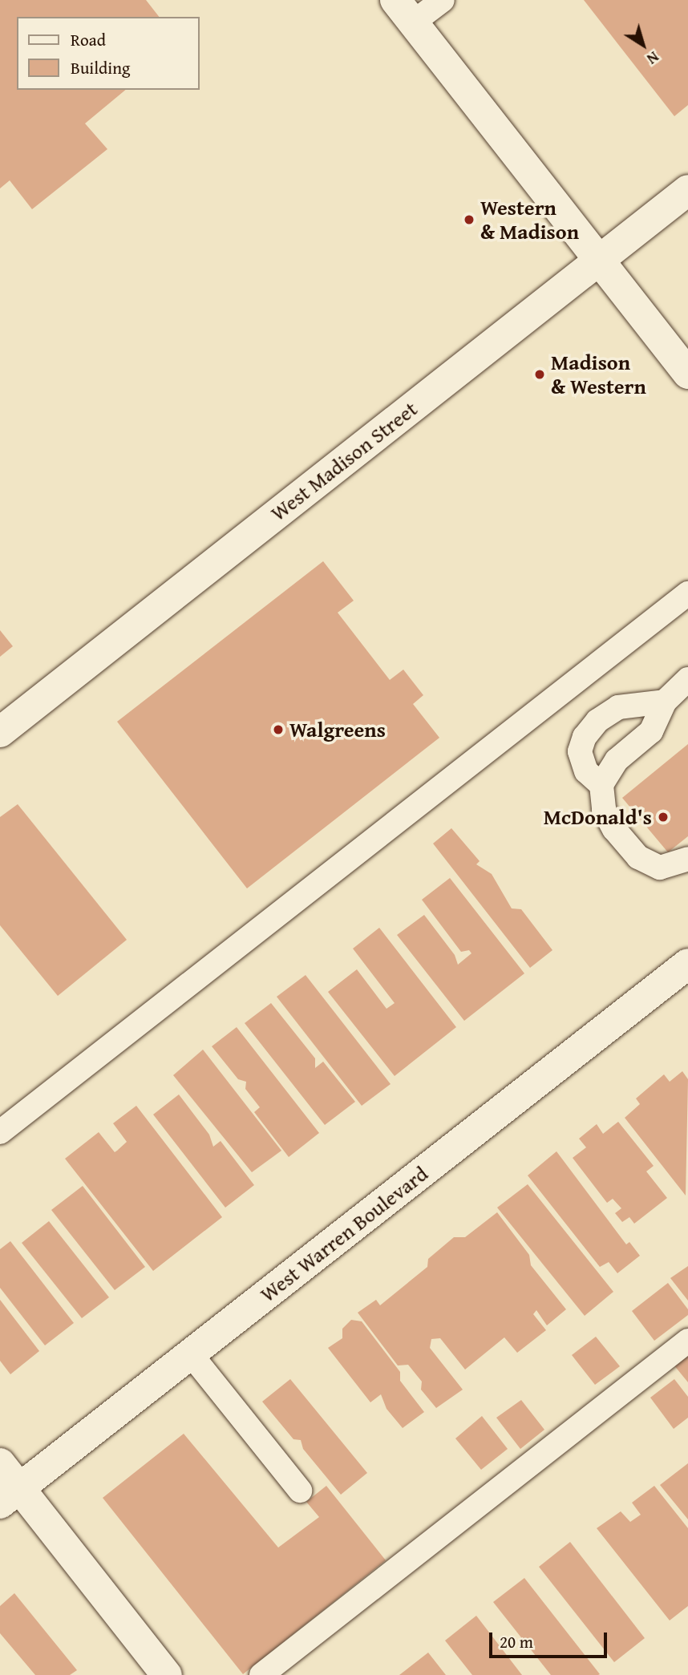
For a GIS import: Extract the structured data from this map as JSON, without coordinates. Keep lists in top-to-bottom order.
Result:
{
  "streets": {
    "main road": ["West Madison Street", "West Warren Boulevard"]
  },
  "places": [
    "Western & Madison",
    "Madison & Western",
    "Walgreens",
    "McDonald's"
  ],
  "legend": ["Road", "Building"],
  "scale_bar": "20 m",
  "north": "bottom right"
}
